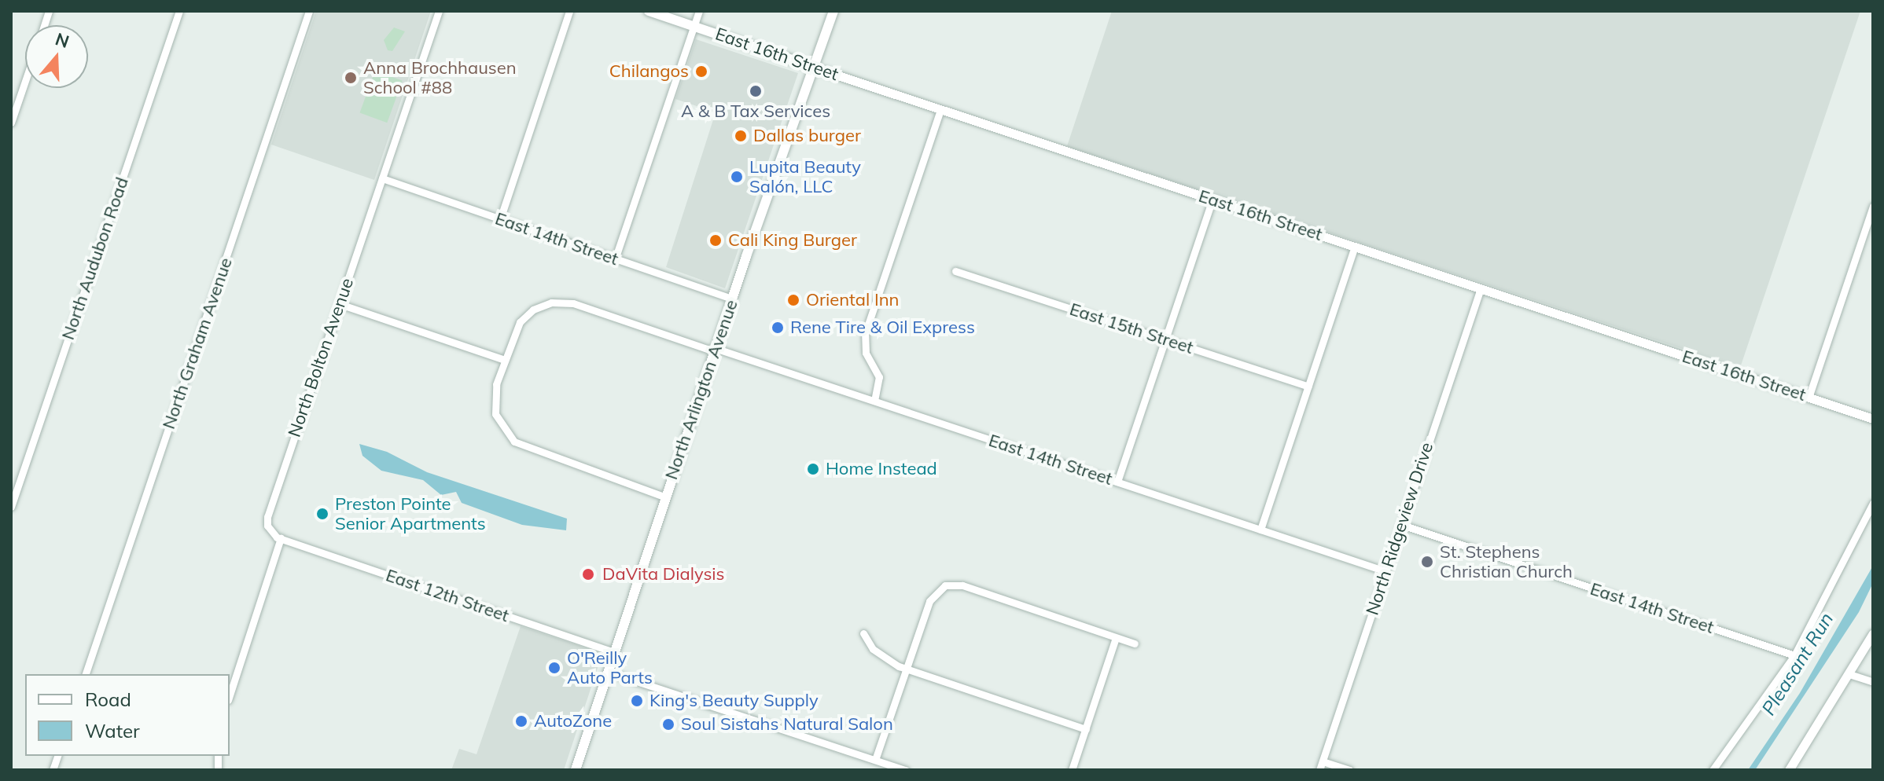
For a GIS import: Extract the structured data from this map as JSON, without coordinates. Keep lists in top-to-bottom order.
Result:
{
  "streets": {
    "main road": ["East 16th Street", "North Arlington Avenue"],
    "street": [
      "East 14th Street",
      "North Audubon Road",
      "East 15th Street",
      "North Graham Avenue",
      "North Bolton Avenue",
      "North Ridgeview Drive",
      "East 12th Street"
    ]
  },
  "crossings": [
    ["East 16th Street", "North Arlington Avenue"],
    ["East 16th Street", "North Ridgeview Drive"],
    ["East 14th Street", "North Bolton Avenue"],
    ["East 14th Street", "North Arlington Avenue"],
    ["East 14th Street", "North Ridgeview Drive"],
    ["North Bolton Avenue", "East 12th Street"],
    ["North Arlington Avenue", "East 12th Street"]
  ],
  "water": ["Pleasant Run"],
  "places": [
    "Chilangos",
    "Anna Brochhausen School #88",
    "A & B Tax Services",
    "Dallas burger",
    "Lupita Beauty Salón, LLC",
    "Cali King Burger",
    "Oriental Inn",
    "Rene Tire & Oil Express",
    "Home Instead",
    "Preston Pointe Senior Apartments",
    "St. Stephens Christian Church",
    "DaVita Dialysis",
    "O'Reilly Auto Parts",
    "King's Beauty Supply",
    "AutoZone",
    "Soul Sistahs Natural Salon"
  ],
  "legend": ["Road", "Water"],
  "north": "top"
}
